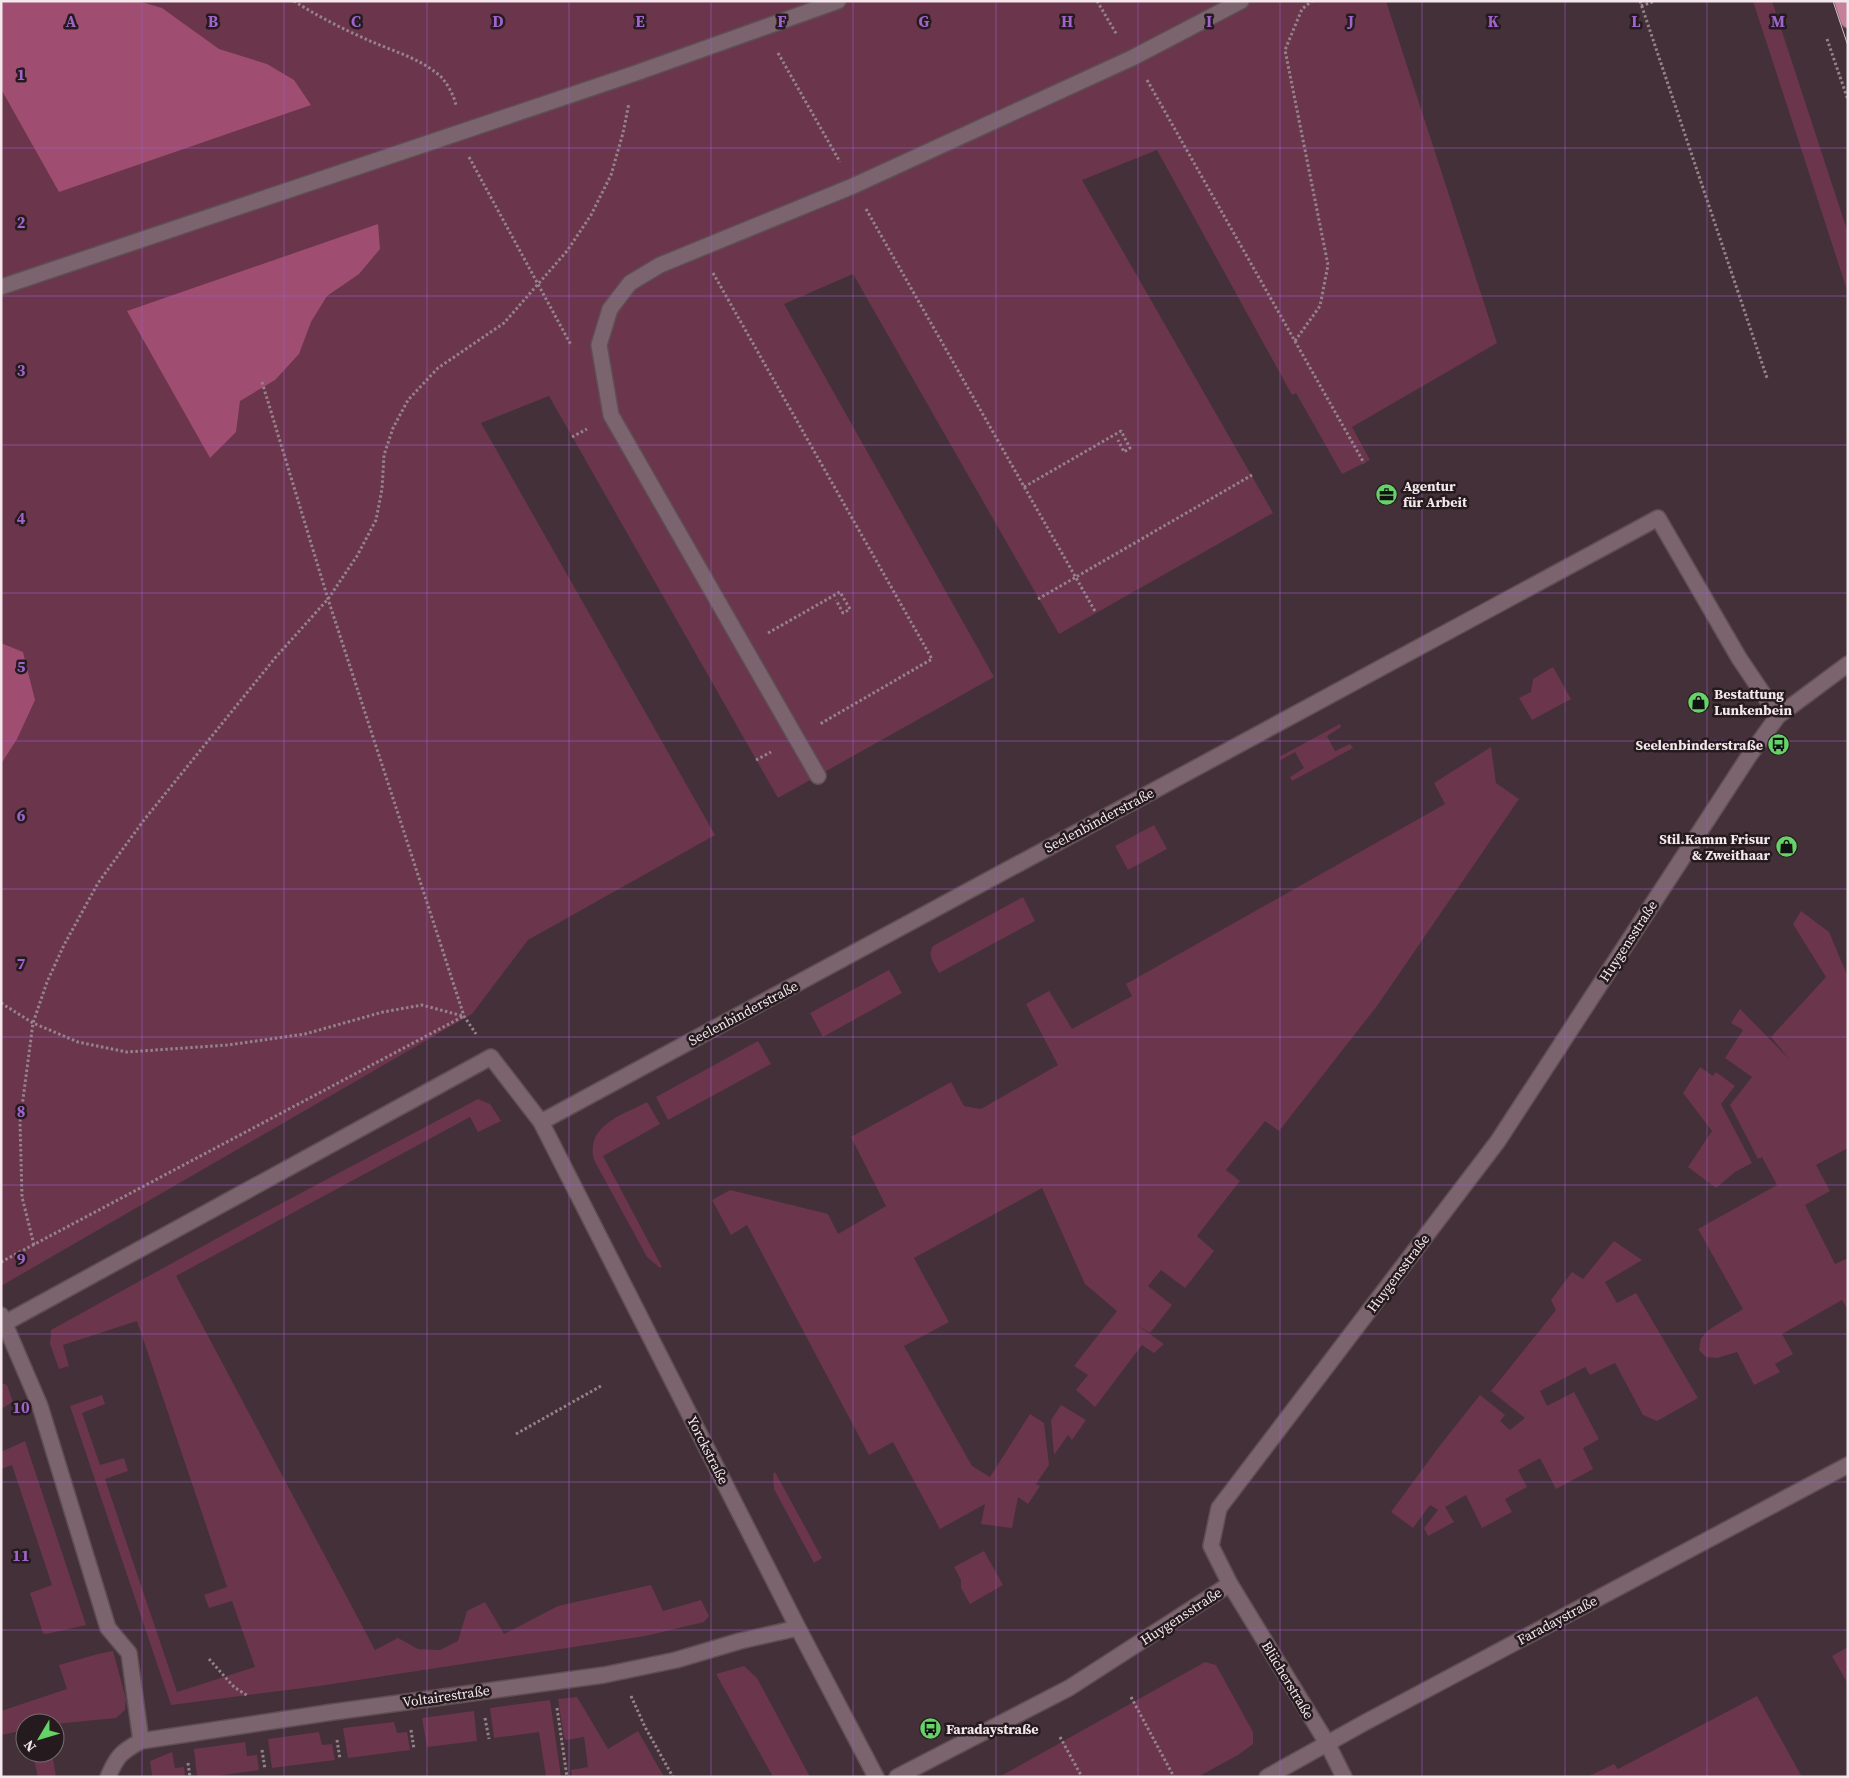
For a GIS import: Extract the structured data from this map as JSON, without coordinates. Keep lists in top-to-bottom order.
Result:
{
  "streets": {
    "street": [
      "Seelenbinderstraße",
      "Huygensstraße",
      "Yorckstraße",
      "Faradaystraße",
      "Blücherstraße",
      "Voltairestraße"
    ]
  },
  "crossings": [
    ["Seelenbinderstraße", "Huygensstraße"],
    ["Seelenbinderstraße", "Yorckstraße"],
    ["Huygensstraße", "Blücherstraße"],
    ["Yorckstraße", "Voltairestraße"],
    ["Faradaystraße", "Blücherstraße"]
  ],
  "places": {
    "office": ["Agentur für Arbeit"],
    "shop": ["Bestattung Lunkenbein", "Stil.Kamm Frisur & Zweithaar"],
    "bus stop": ["Seelenbinderstraße", "Faradaystraße"]
  },
  "north": "bottom left",
  "grid": {
    "columns": [
      "A",
      "B",
      "C",
      "D",
      "E",
      "F",
      "G",
      "H",
      "I",
      "J",
      "K",
      "L",
      "M"
    ],
    "rows": [
      "1",
      "2",
      "3",
      "4",
      "5",
      "6",
      "7",
      "8",
      "9",
      "10",
      "11"
    ]
  }
}
